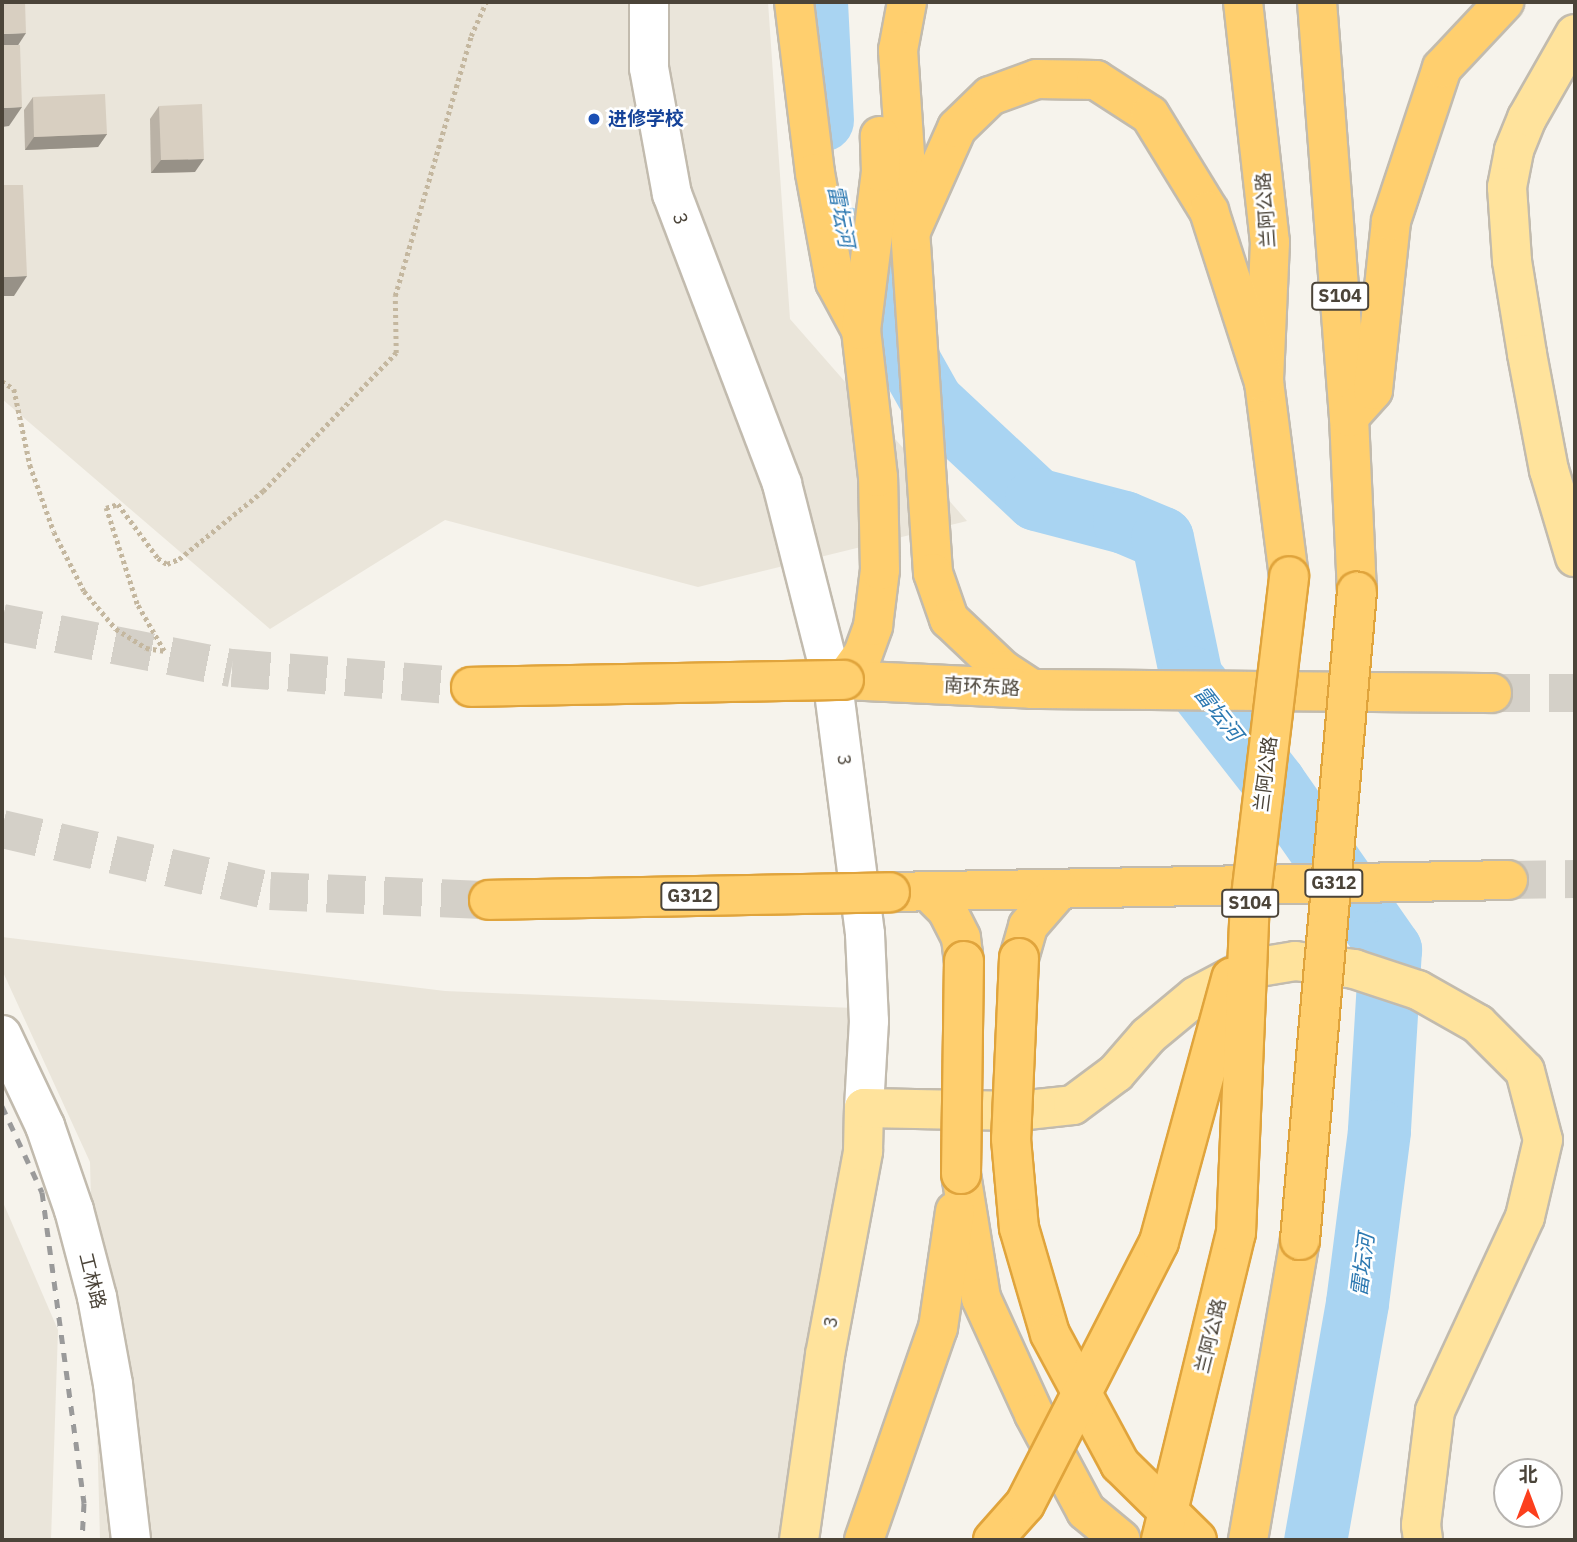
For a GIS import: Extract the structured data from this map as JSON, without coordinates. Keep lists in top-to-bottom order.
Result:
{
  "streets": {
    "highway": [
      "兰阿公路",
      "S104",
      "南环东路",
      "G312"
    ],
    "main road": ["3"],
    "street": ["工林路"]
  },
  "water": ["雷坛河"],
  "places": ["进修学校"],
  "north": "top"
}
